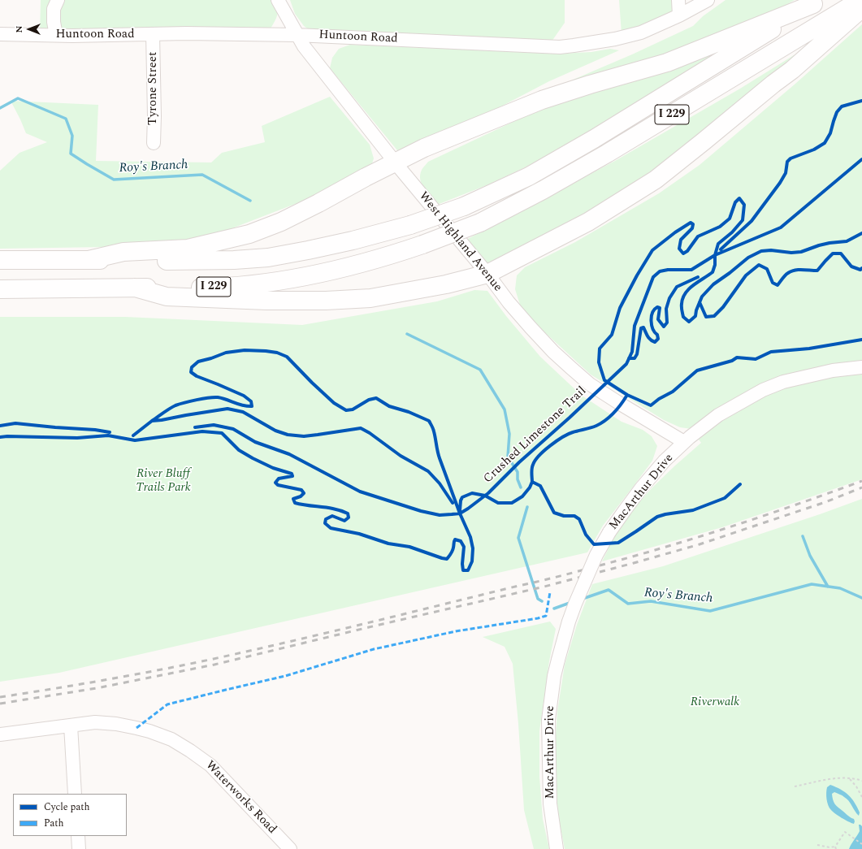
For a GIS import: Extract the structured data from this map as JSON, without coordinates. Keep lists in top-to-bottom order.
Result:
{
  "streets": {
    "highway": ["I 229"],
    "street": [
      "Huntoon Road",
      "Tyrone Street",
      "West Highland Avenue",
      "MacArthur Drive",
      "Waterworks Road"
    ],
    "cycle path": ["Crushed Limestone Trail"]
  },
  "crossings": [
    ["Huntoon Road", "Tyrone Street"],
    ["Huntoon Road", "West Highland Avenue"],
    ["West Highland Avenue", "MacArthur Drive"]
  ],
  "water": ["Roy's Branch"],
  "parks": ["River Bluff Trails Park", "Riverwalk"],
  "legend": ["Cycle path", "Path"],
  "north": "left"
}
